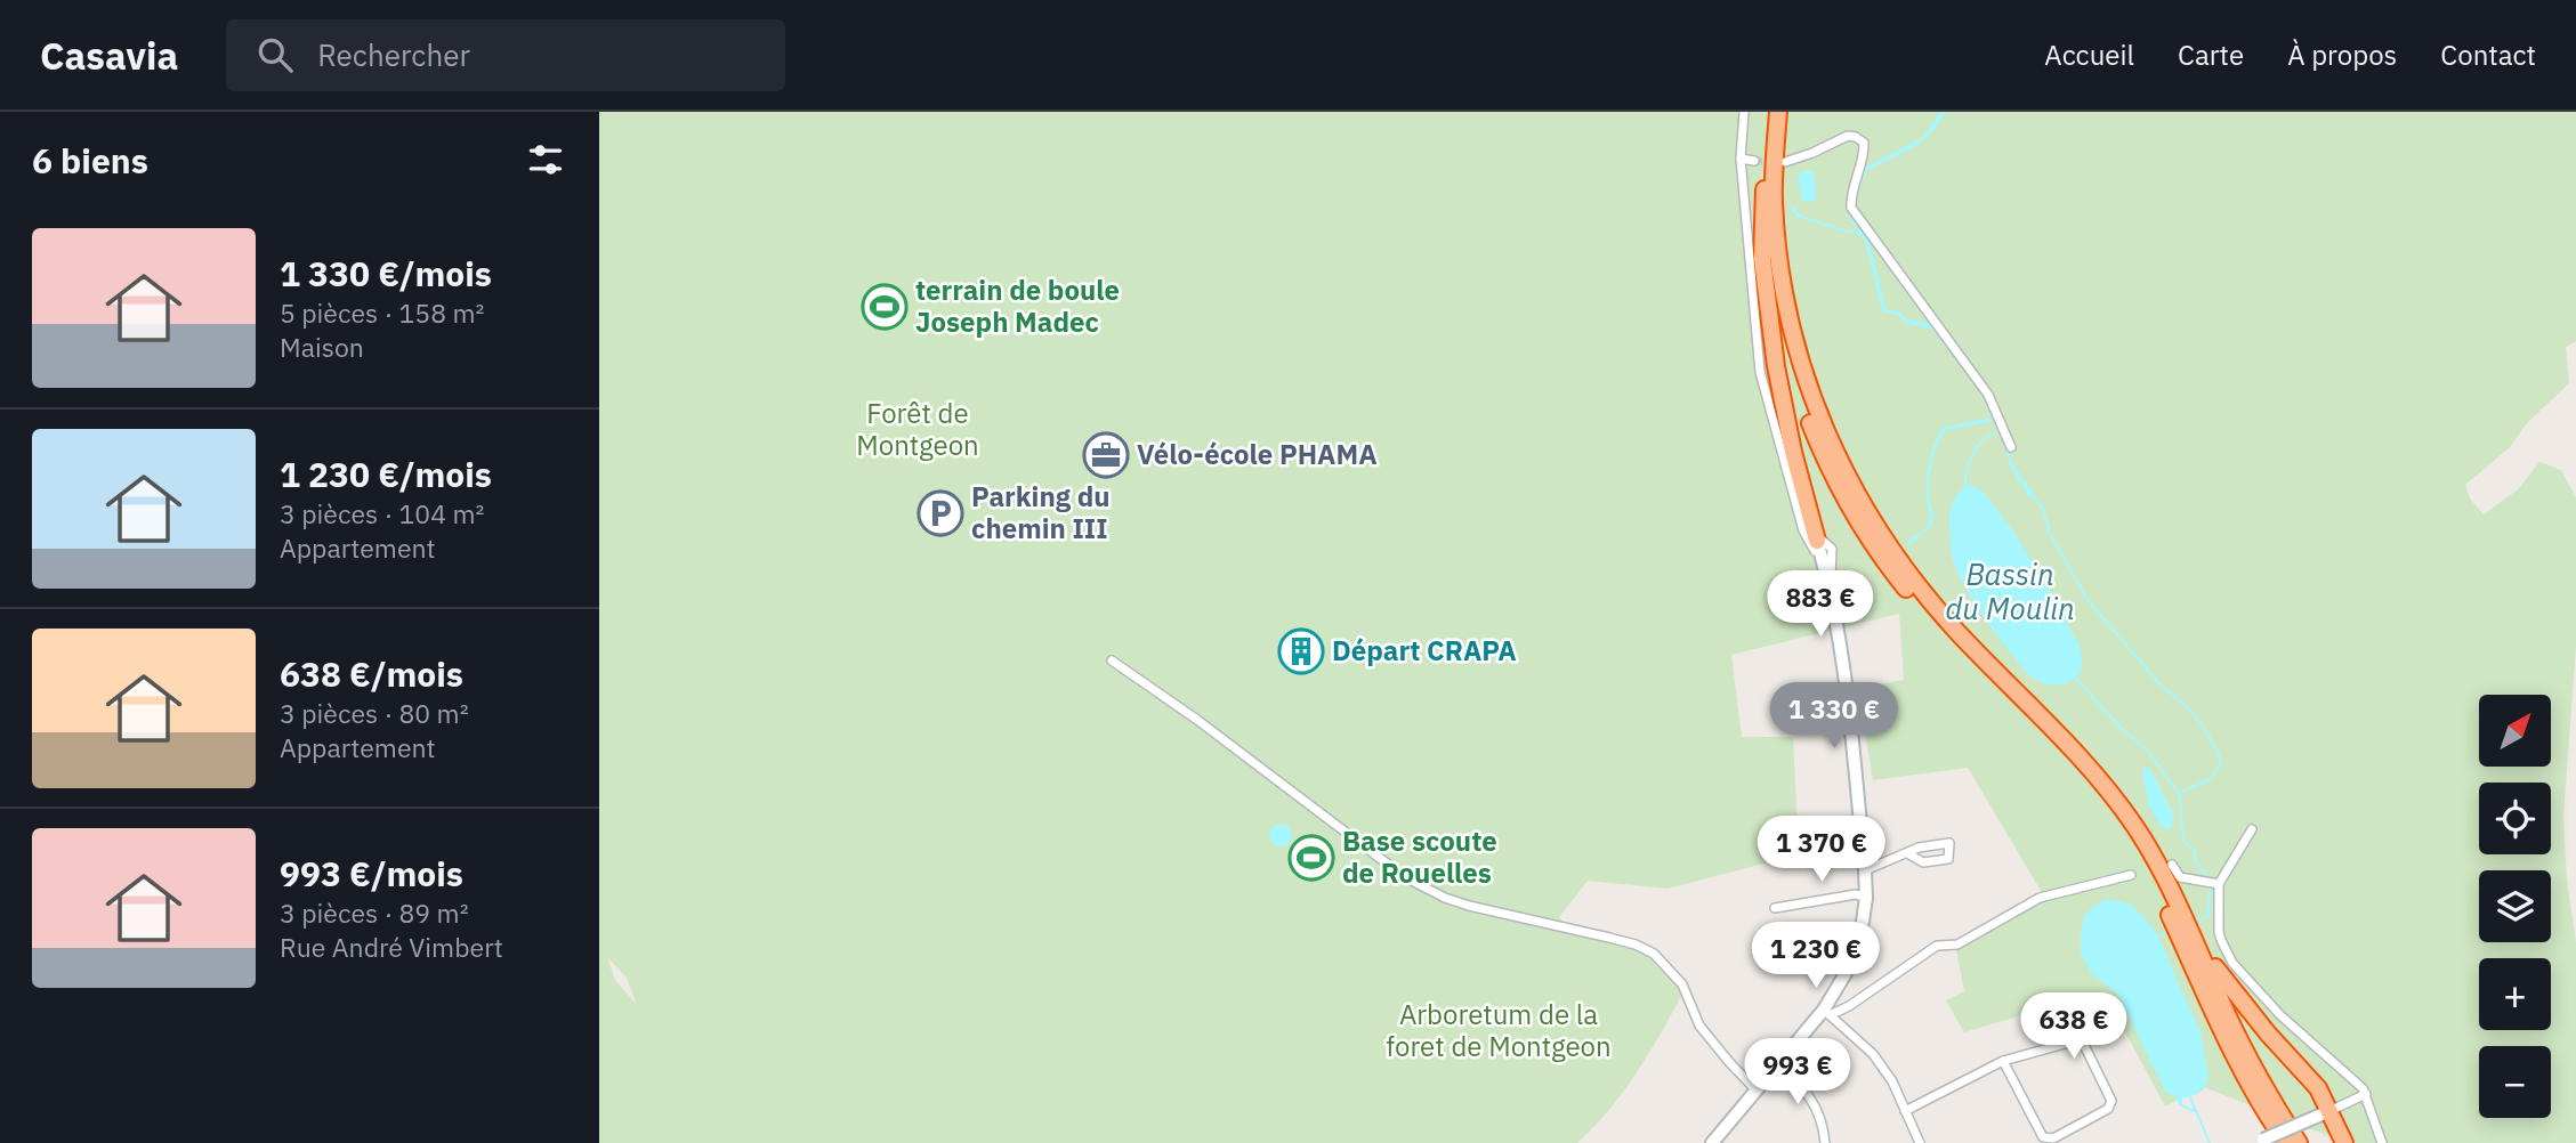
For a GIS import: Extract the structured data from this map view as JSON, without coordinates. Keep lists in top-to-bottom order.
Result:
{
  "water": ["Bassin du Moulin"],
  "parks": ["Forêt de Montgeon", "Arboretum de la foret de Montgeon"],
  "places": {
    "sports": ["terrain de boule Joseph Madec", "Base scoute de Rouelles"],
    "office": ["Vélo-école PHAMA"],
    "parking": ["Parking du chemin III"],
    "building": ["Départ CRAPA"]
  },
  "north": "top right",
  "page": {
    "header": "Casavia",
    "search": "Rechercher",
    "nav": [
      "Accueil",
      "Carte",
      "À propos",
      "Contact"
    ],
    "heading": "6 biens",
    "list": [
      {
        "name": "1 330 €/mois",
        "note": "5 pièces · 158 m² · Maison"
      },
      {
        "name": "1 230 €/mois",
        "note": "3 pièces · 104 m² · Appartement"
      },
      {
        "name": "638 €/mois",
        "note": "3 pièces · 80 m² · Appartement"
      },
      {
        "name": "993 €/mois",
        "note": "3 pièces · 89 m² · Rue André Vimbert"
      }
    ],
    "price": [
      "883 €",
      "1 330 €",
      "1 370 €",
      "1 230 €",
      "638 €",
      "993 €"
    ],
    "map_buttons": ["+", "−"]
  }
}
